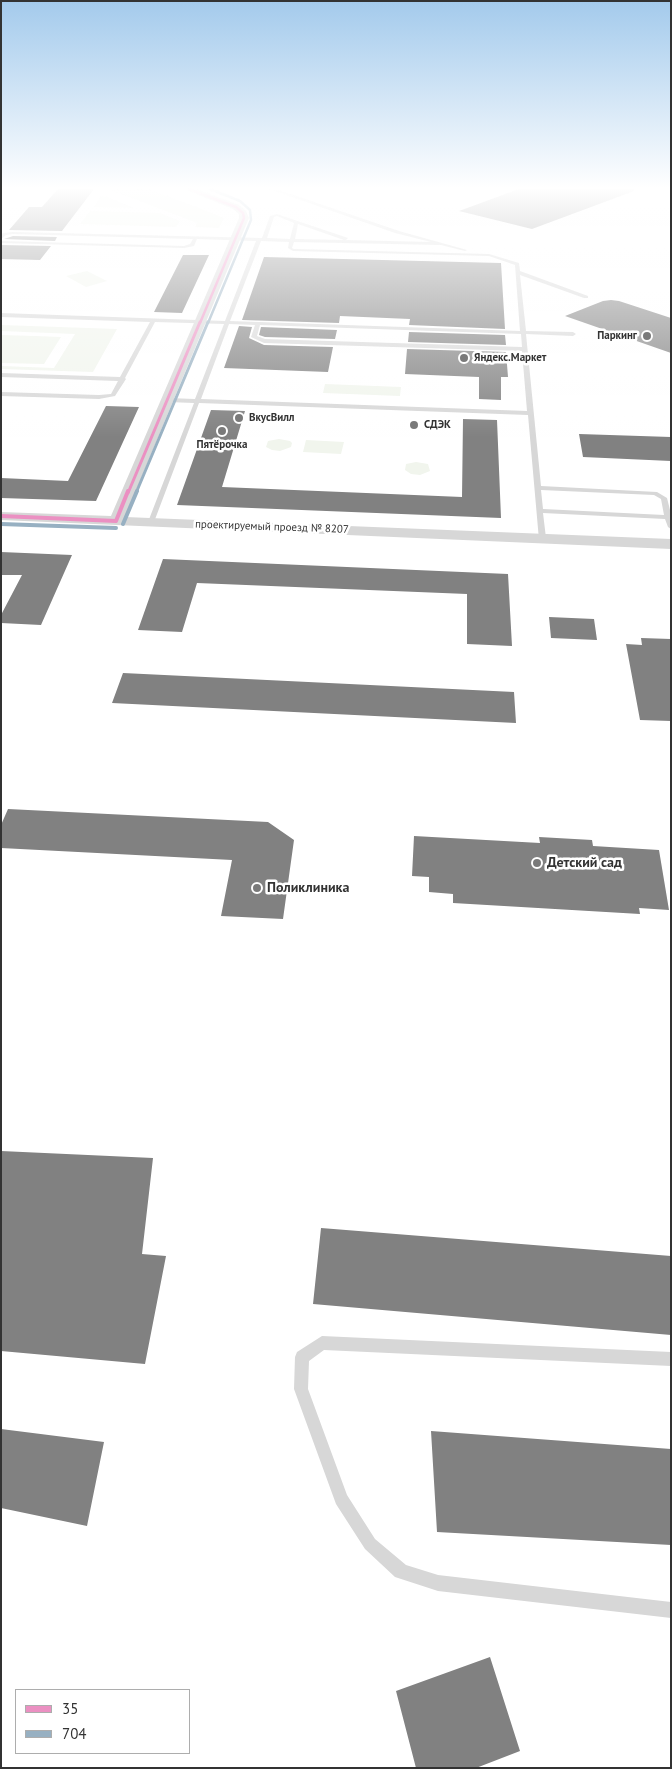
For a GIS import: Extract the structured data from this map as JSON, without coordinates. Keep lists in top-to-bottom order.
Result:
{
  "streets": {
    "street": ["проектируемый проезд № 8207"]
  },
  "places": [
    "Паркинг",
    "Яндекс.Маркет",
    "ВкусВилл",
    "СДЭК",
    "Пятёрочка",
    "Детский сад",
    "Поликлиника"
  ],
  "lines": ["transit line 35", "transit line 704"],
  "legend": ["35", "704"]
}
